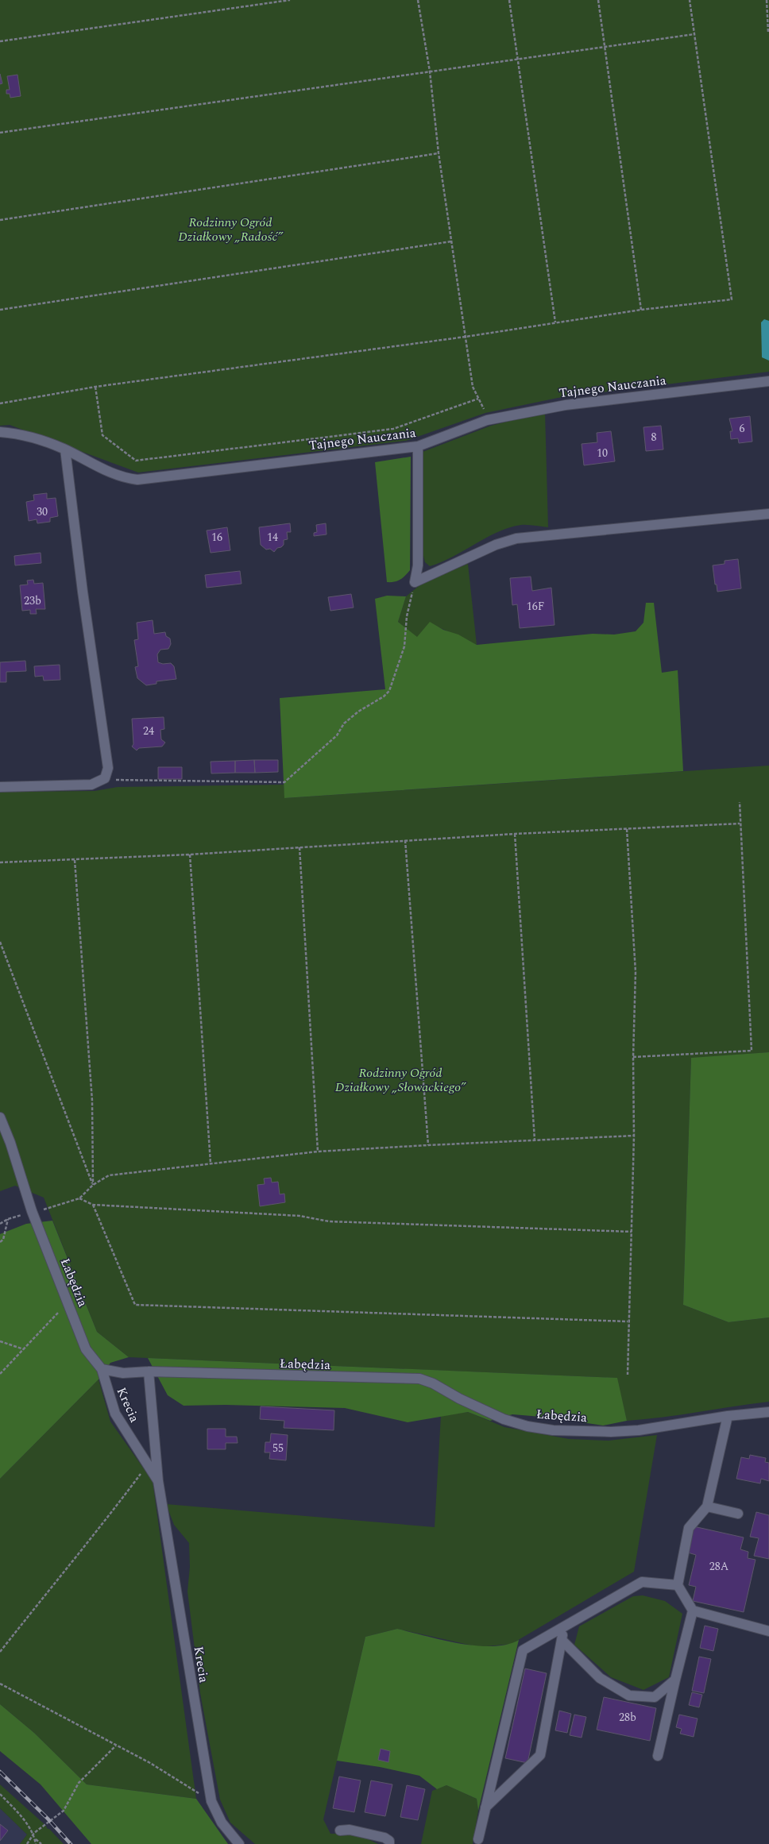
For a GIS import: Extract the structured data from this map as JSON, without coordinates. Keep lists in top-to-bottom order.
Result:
{
  "streets": {
    "street": ["Tajnego Nauczania", "Łabędzia", "Krecia"]
  },
  "crossings": [
    ["Łabędzia", "Krecia"]
  ],
  "parks": ["Rodzinny Ogród Działkowy „Radość”", "Rodzinny Ogród Działkowy „Słowackiego”"],
  "house_numbers": [
    "6",
    "8",
    "10",
    "30",
    "16",
    "14",
    "23b",
    "16F",
    "24",
    "55",
    "28A",
    "28b"
  ]
}
